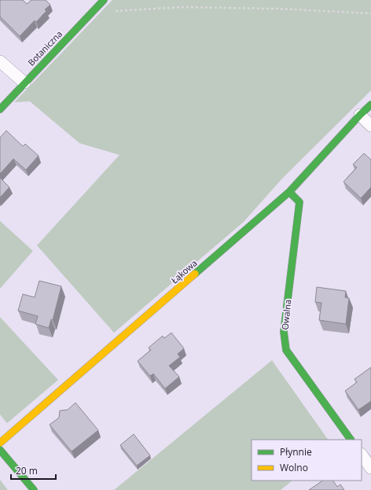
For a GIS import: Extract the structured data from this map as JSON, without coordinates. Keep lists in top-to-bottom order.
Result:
{
  "streets": {
    "street": ["Botaniczna", "Łąkowa", "Owalna"]
  },
  "crossings": [
    ["Łąkowa", "Owalna"]
  ],
  "legend": ["Płynnie", "Wolno"],
  "scale_bar": "20 m"
}
